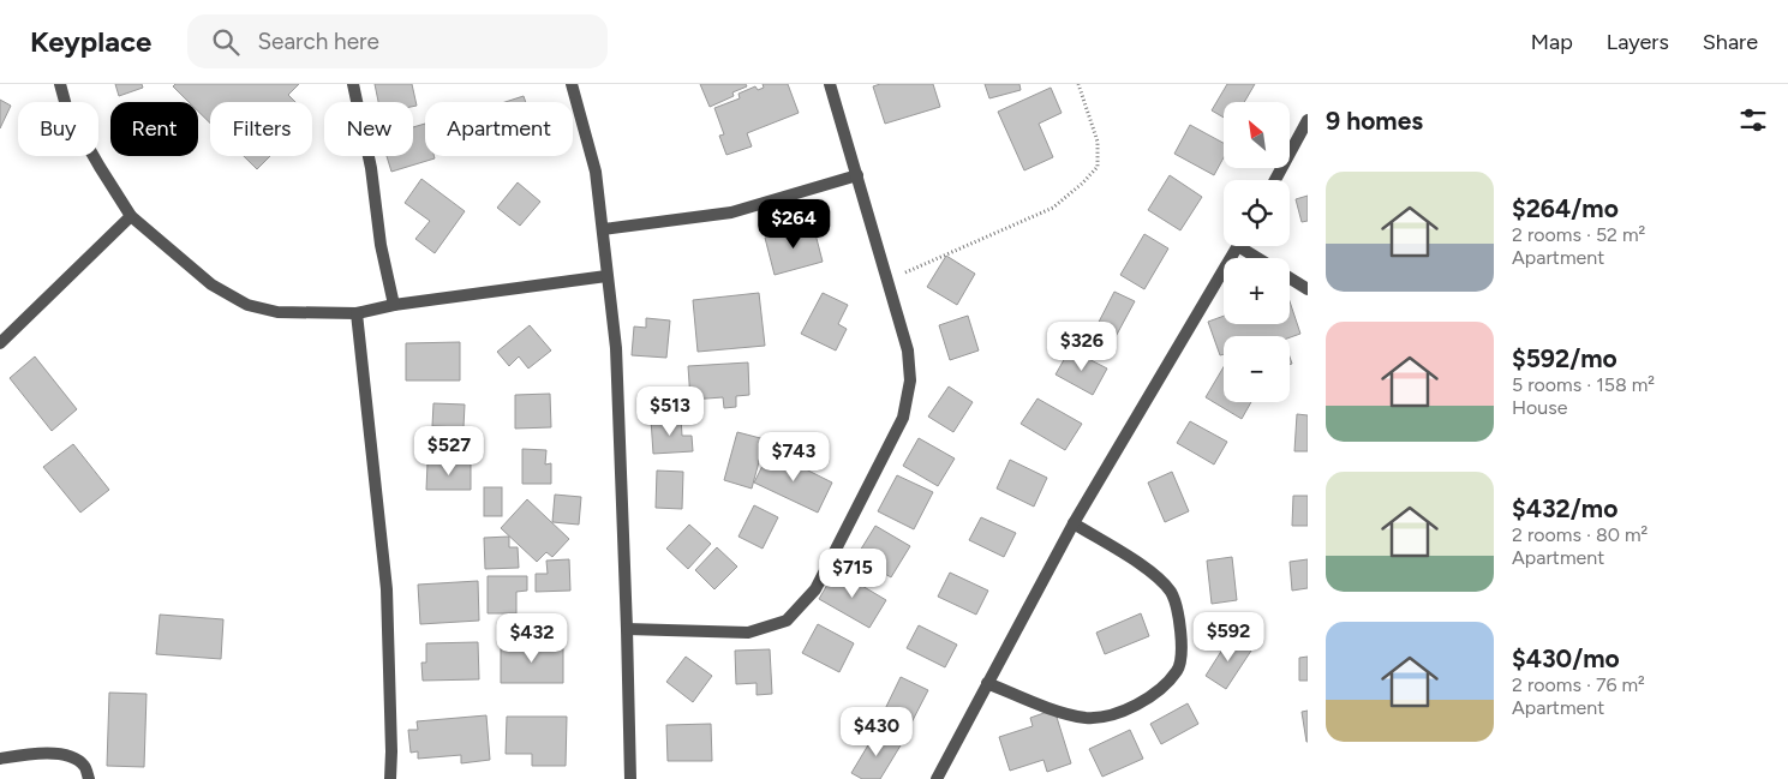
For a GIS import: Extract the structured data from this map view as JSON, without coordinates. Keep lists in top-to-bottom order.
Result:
{
  "north": "top left",
  "page": {
    "header": "Keyplace",
    "search": "Search here",
    "nav": ["Map", "Layers", "Share"],
    "heading": "9 homes",
    "map_buttons": ["+", "−"],
    "chip": [
      "Buy",
      "Rent",
      "Filters",
      "New",
      "Apartment"
    ],
    "list": [
      {
        "name": "$264/mo",
        "note": "2 rooms · 52 m² · Apartment"
      },
      {
        "name": "$592/mo",
        "note": "5 rooms · 158 m² · House"
      },
      {
        "name": "$432/mo",
        "note": "2 rooms · 80 m² · Apartment"
      },
      {
        "name": "$430/mo",
        "note": "2 rooms · 76 m² · Apartment"
      }
    ],
    "price": [
      "$264",
      "$326",
      "$513",
      "$527",
      "$743",
      "$715",
      "$592",
      "$432",
      "$430"
    ]
  }
}
